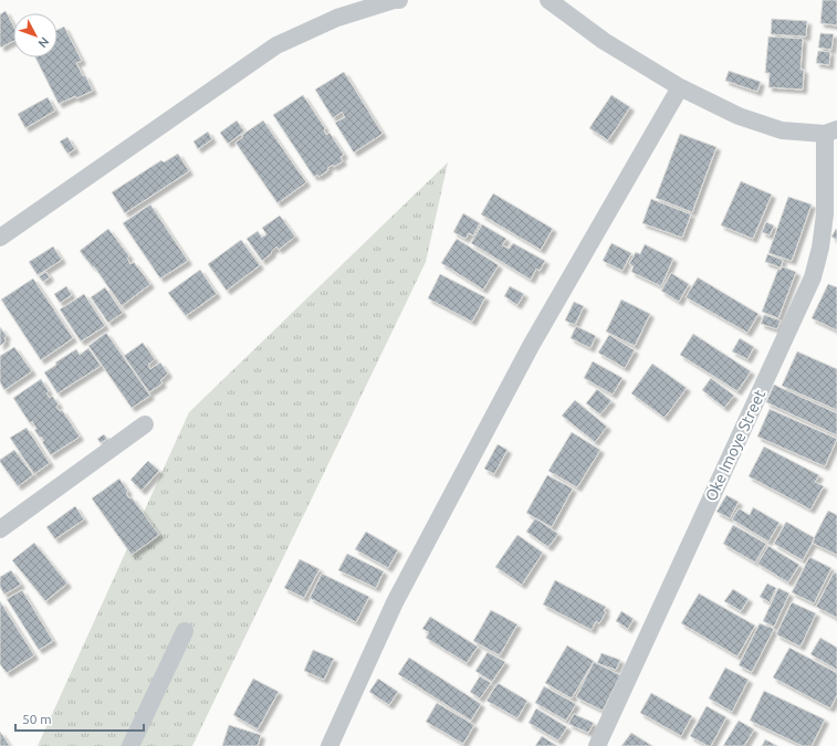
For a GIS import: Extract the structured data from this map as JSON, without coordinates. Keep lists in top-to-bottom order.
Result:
{
  "streets": {
    "street": ["Oke Imoye Street"]
  },
  "scale_bar": "50 m",
  "north": "bottom right"
}
